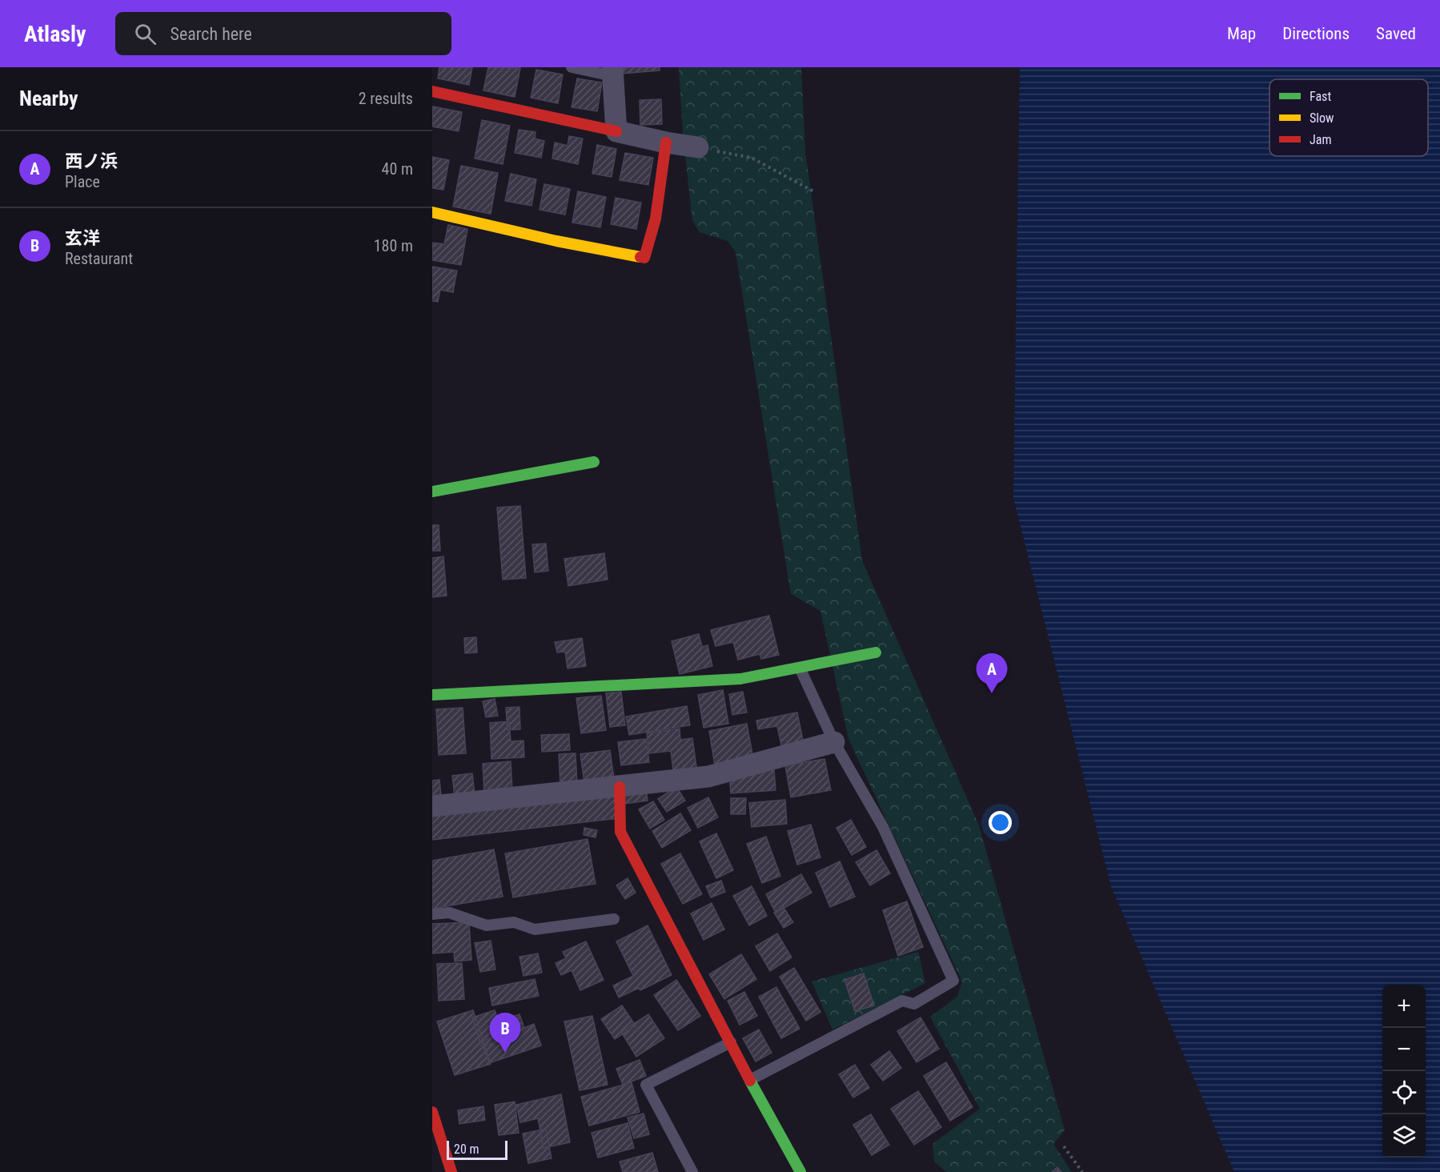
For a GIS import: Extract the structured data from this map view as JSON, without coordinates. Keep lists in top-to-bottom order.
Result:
{
  "legend": ["Fast", "Slow", "Jam"],
  "scale_bar": "20 m",
  "page": {
    "header": "Atlasly",
    "search": "Search here",
    "nav": ["Map", "Directions", "Saved"],
    "heading": ["Nearby", "2 results"],
    "list": [
      {
        "mark": "A",
        "name": "西ノ浜",
        "note": "Place",
        "value": "40 m"
      },
      {
        "mark": "B",
        "name": "玄洋",
        "note": "Restaurant",
        "value": "180 m"
      }
    ],
    "pins": ["A", "B"],
    "map_buttons": ["+", "−"],
    "scale": "20 m"
  }
}
